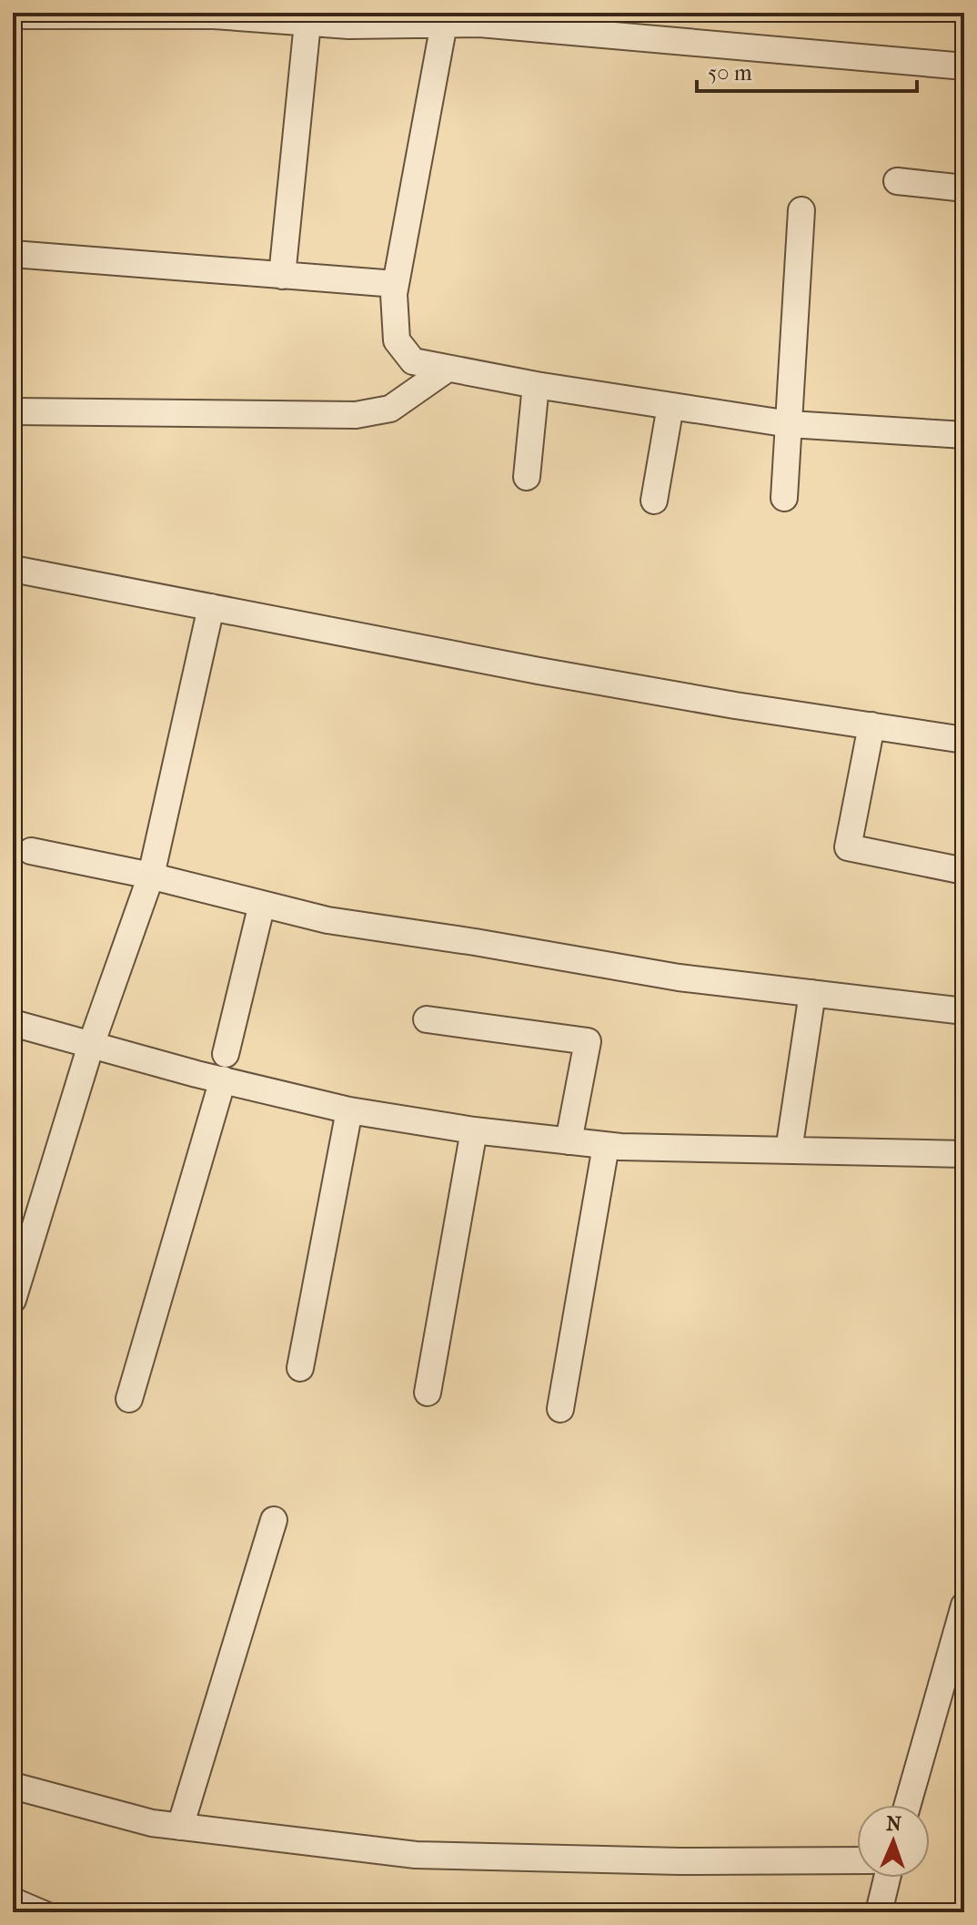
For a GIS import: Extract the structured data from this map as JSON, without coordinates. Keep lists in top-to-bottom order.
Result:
{
  "scale_bar": "50 m",
  "north": "top"
}
